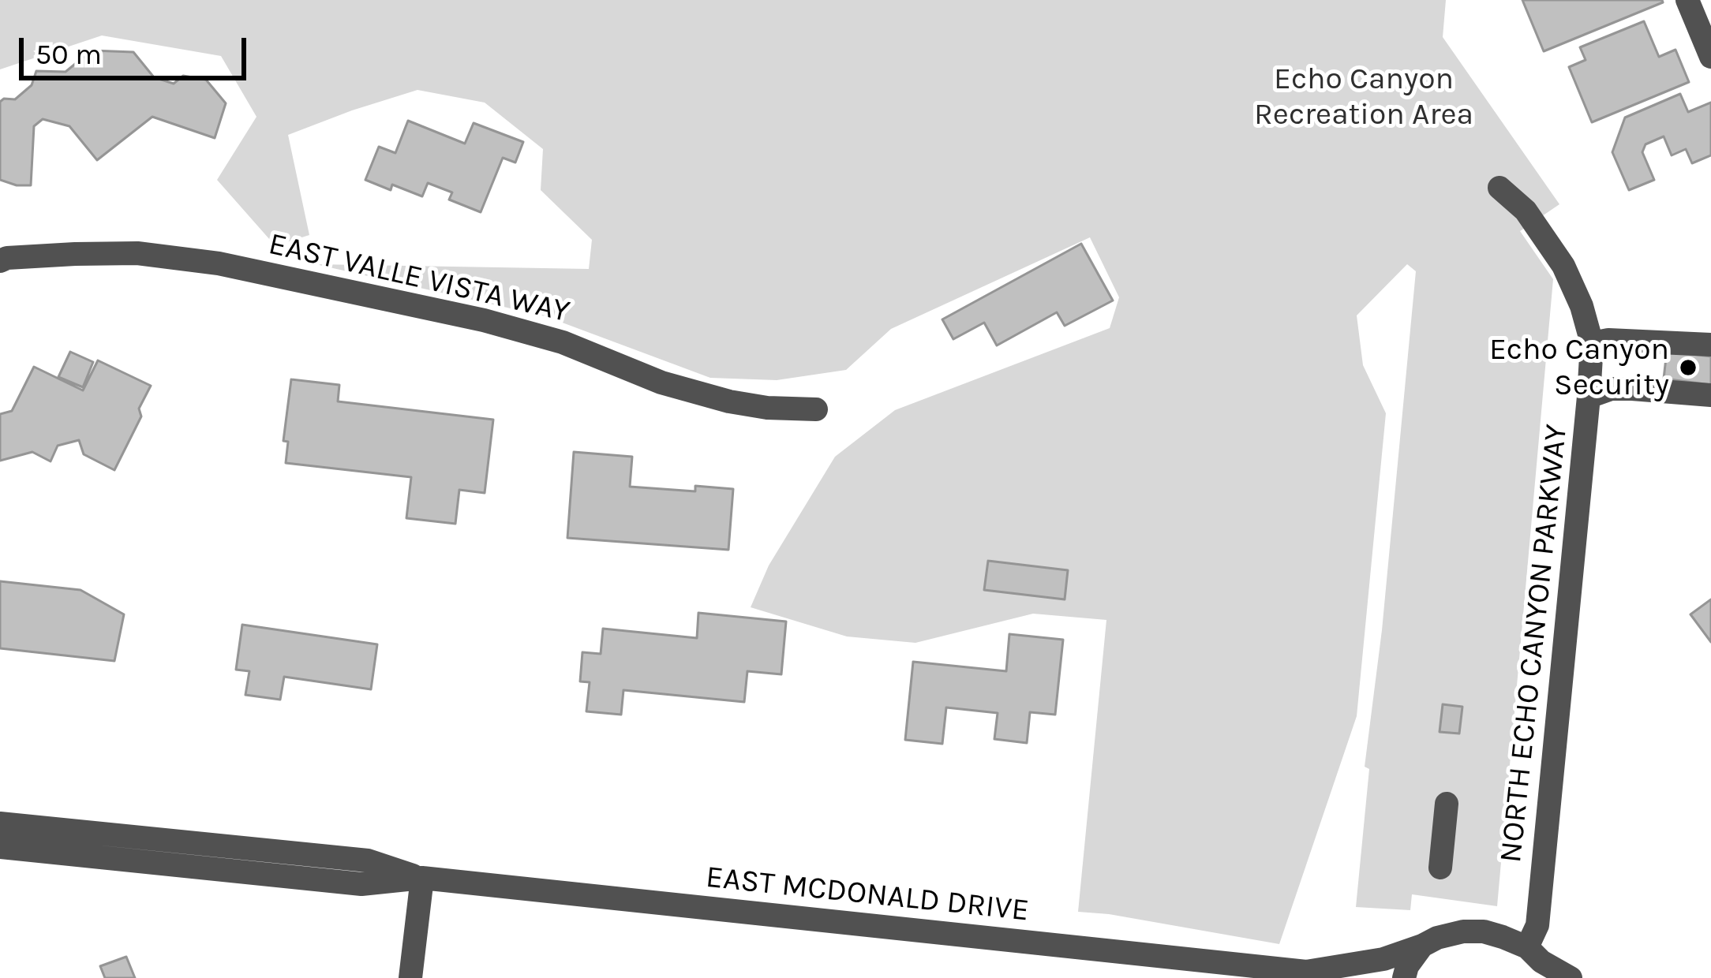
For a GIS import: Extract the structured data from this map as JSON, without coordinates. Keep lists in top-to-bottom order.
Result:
{
  "streets": {
    "street": ["EAST VALLE VISTA WAY", "NORTH ECHO CANYON PARKWAY", "EAST MCDONALD DRIVE"]
  },
  "crossings": [
    ["NORTH ECHO CANYON PARKWAY", "EAST MCDONALD DRIVE"]
  ],
  "parks": ["Echo Canyon Recreation Area"],
  "places": ["Echo Canyon Security"],
  "scale_bar": "50 m"
}
